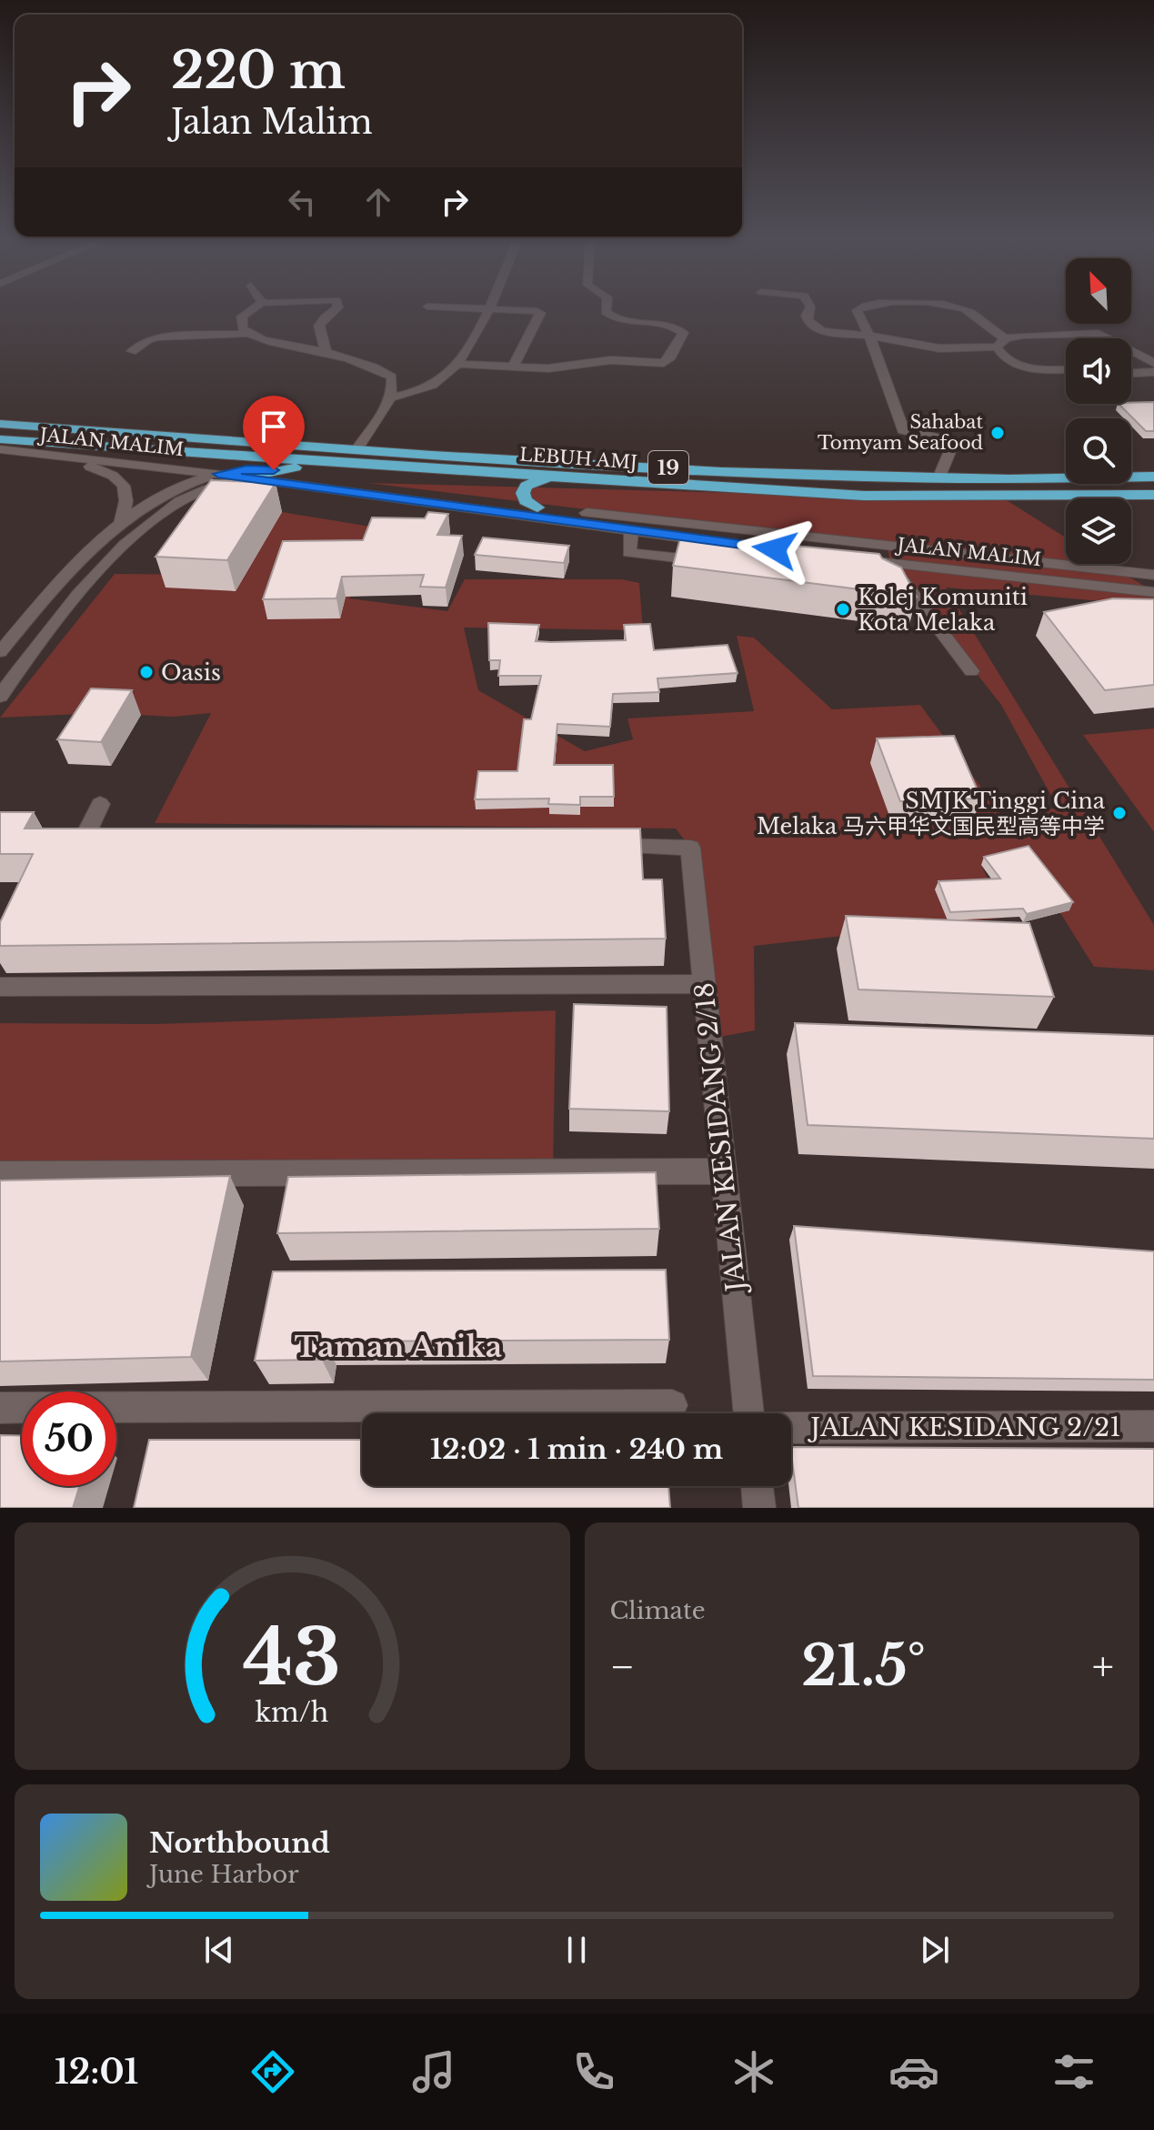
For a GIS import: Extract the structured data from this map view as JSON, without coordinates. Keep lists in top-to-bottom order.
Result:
{
  "streets": {
    "highway": ["LEBUH AMJ", "19"],
    "street": ["JALAN MALIM", "JALAN KESIDANG 2/18", "JALAN KESIDANG 2/21"]
  },
  "crossings": [
    ["JALAN MALIM", "LEBUH AMJ"]
  ],
  "districts": ["Taman Anika"],
  "places": [
    "Sahabat Tomyam Seafood",
    "Kolej Komuniti Kota Melaka",
    "Oasis",
    "SMJK Tinggi Cina Melaka 马六甲华文国民型高等中学"
  ],
  "north": "top left",
  "page": {
    "turn": ["220 m", "Jalan Malim"],
    "limit": "50",
    "trip": "12:02 · 1 min · 240 m",
    "tile": "Climate",
    "heat": ["−", "21.5°", "+"],
    "song": ["Northbound", "June Harbor"],
    "tabs": "12:01",
    "gauge": ["43", "km/h"]
  }
}
